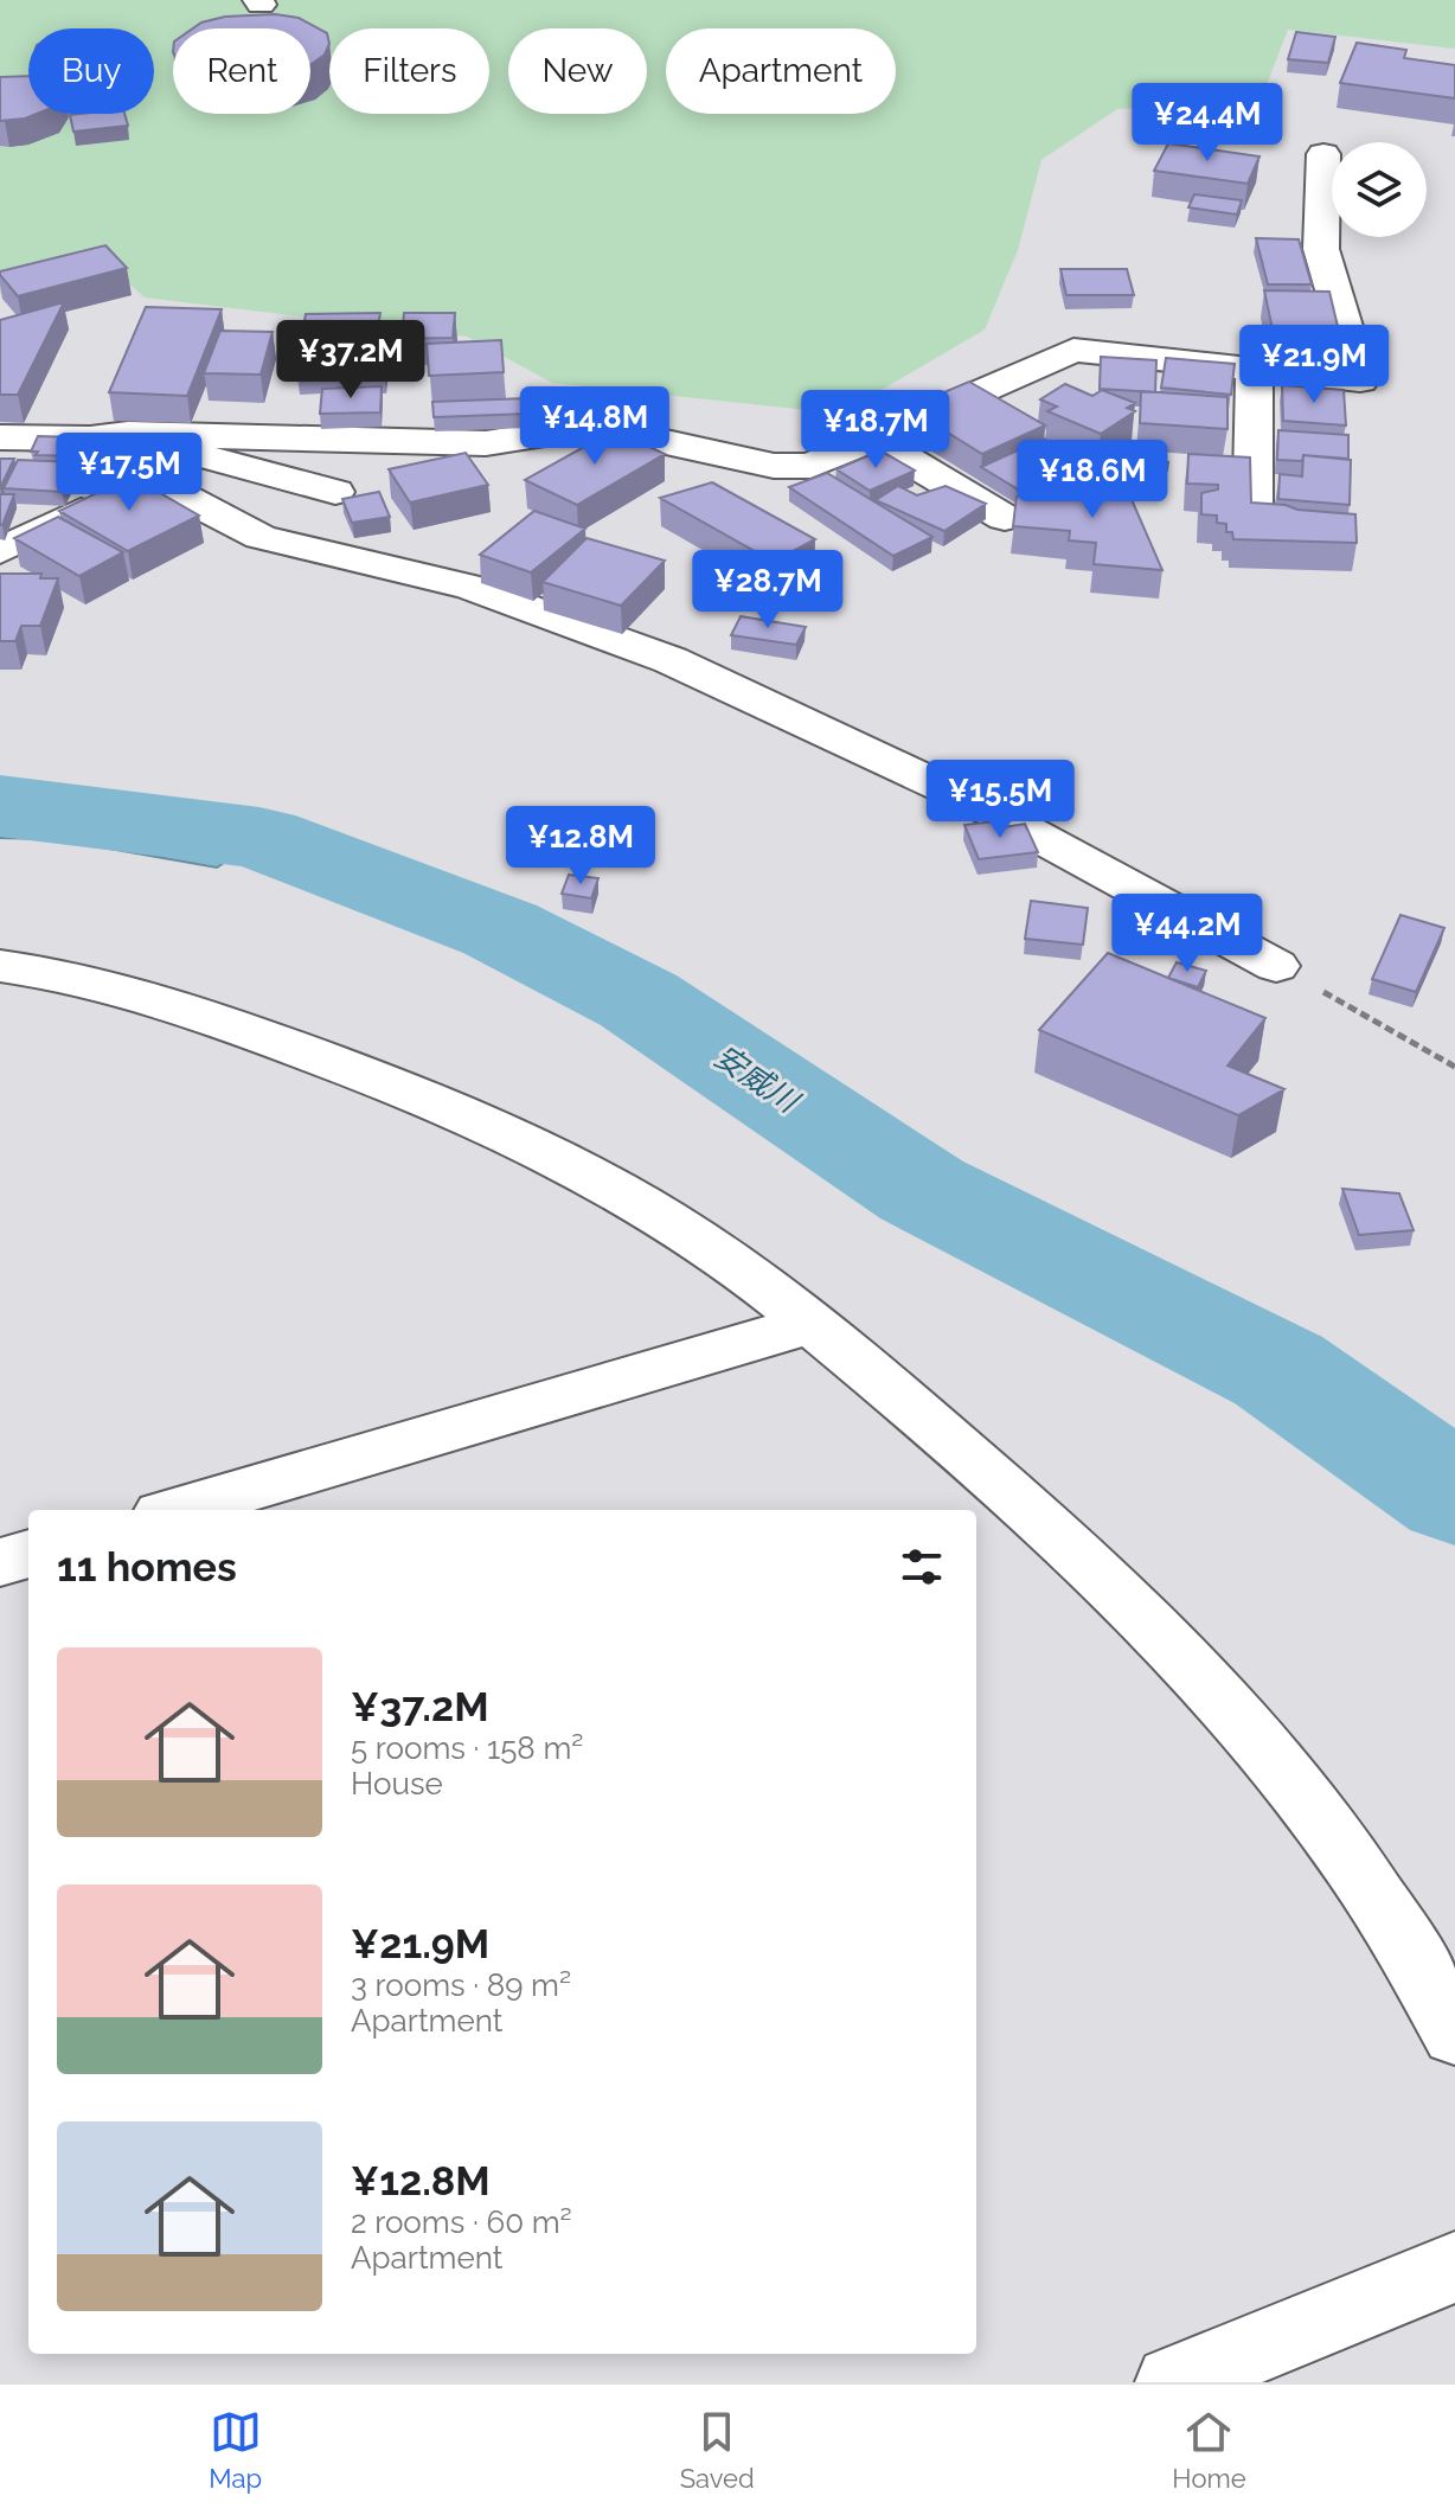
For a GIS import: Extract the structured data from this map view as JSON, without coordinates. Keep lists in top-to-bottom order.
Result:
{
  "water": ["安威川"],
  "page": {
    "chip": [
      "Buy",
      "Rent",
      "Filters",
      "New",
      "Apartment"
    ],
    "price": [
      "¥24.4M",
      "¥37.2M",
      "¥21.9M",
      "¥14.8M",
      "¥18.7M",
      "¥17.5M",
      "¥18.6M",
      "¥28.7M",
      "¥15.5M",
      "¥12.8M",
      "¥44.2M"
    ],
    "heading": "11 homes",
    "list": [
      {
        "name": "¥37.2M",
        "note": "5 rooms · 158 m² · House"
      },
      {
        "name": "¥21.9M",
        "note": "3 rooms · 89 m² · Apartment"
      },
      {
        "name": "¥12.8M",
        "note": "2 rooms · 60 m² · Apartment"
      }
    ],
    "tabs": ["Map", "Saved", "Home"]
  }
}
